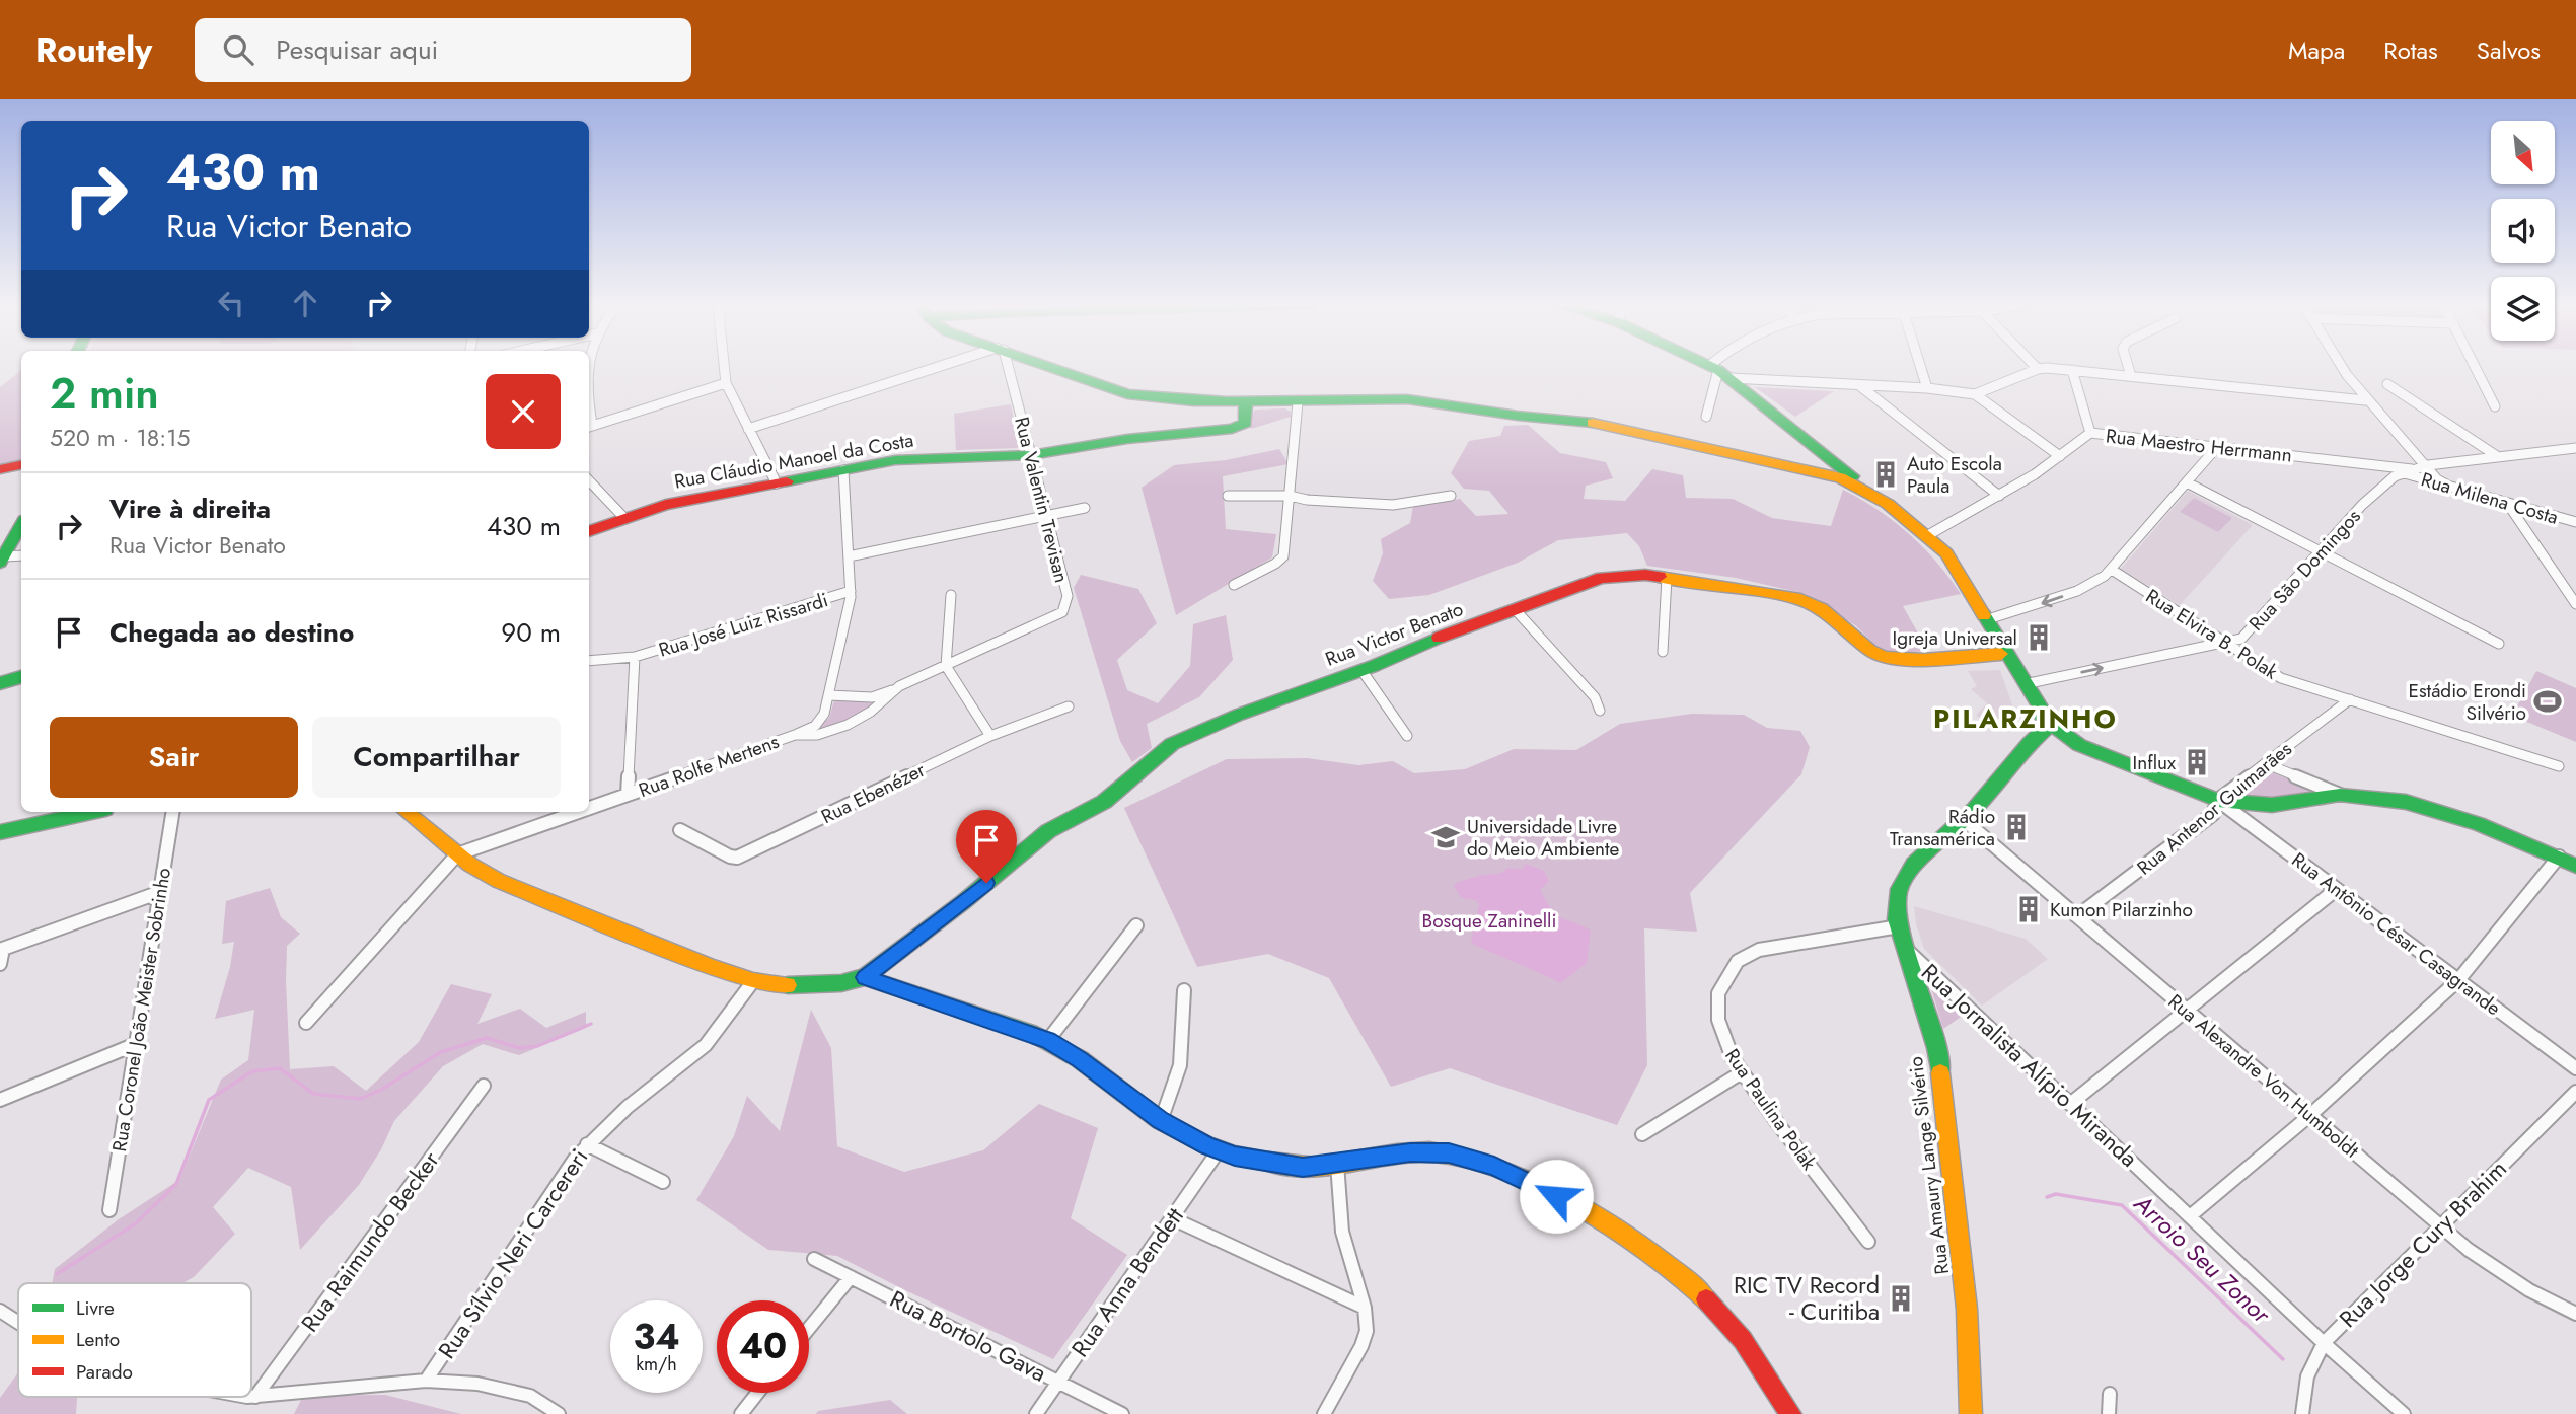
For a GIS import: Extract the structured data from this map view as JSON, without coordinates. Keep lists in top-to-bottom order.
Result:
{
  "streets": {
    "street": [
      "Rua Maestro Herrmann",
      "Rua Cláudio Manoel da Costa",
      "Rua Milena Costa",
      "Rua Valentin Trevisan",
      "Rua São Domingos",
      "Rua José Luiz Rissardi",
      "Rua Victor Benato",
      "Rua Elvira B. Polak",
      "Rua Rolfe Mertens",
      "Rua Ebenézer",
      "Rua Antenor Guimarães",
      "Rua Antônio César Casagrande",
      "Rua Coronel João Meister Sobrinho",
      "Rua Jornalista Alípio Miranda",
      "Rua Alexandre Von Humboldt",
      "Rua Paulina Polak",
      "Rua Amaury Lange Silvério",
      "Rua Raimundo Becker",
      "Rua Jorge Cury Brahim",
      "Rua Sílvio Neri Carcereri",
      "Rua Anna Bendett",
      "Rua Bortolo Gava"
    ]
  },
  "crossings": [
    ["Rua Maestro Herrmann", "Rua São Domingos"],
    ["Rua Cláudio Manoel da Costa", "Rua Valentin Trevisan"],
    ["Rua Milena Costa", "Rua São Domingos"],
    ["Rua Valentin Trevisan", "Rua Rolfe Mertens"],
    ["Rua São Domingos", "Rua Elvira B. Polak"],
    ["Rua Elvira B. Polak", "Rua Antenor Guimarães"],
    ["Rua Antenor Guimarães", "Rua Antônio César Casagrande"],
    ["Rua Antenor Guimarães", "Rua Alexandre Von Humboldt"],
    ["Rua Jornalista Alípio Miranda", "Rua Amaury Lange Silvério"],
    ["Rua Jornalista Alípio Miranda", "Rua Jorge Cury Brahim"],
    ["Rua Alexandre Von Humboldt", "Rua Amaury Lange Silvério"],
    ["Rua Alexandre Von Humboldt", "Rua Jorge Cury Brahim"],
    ["Rua Paulina Polak", "Rua Amaury Lange Silvério"],
    ["Rua Anna Bendett", "Rua Bortolo Gava"]
  ],
  "districts": ["PILARZINHO"],
  "water": ["Arroio Seu Zonor"],
  "parks": ["Bosque Zaninelli"],
  "places": {
    "building": [
      "Auto Escola Paula",
      "Igreja Universal",
      "Influx",
      "Rádio Transamérica",
      "Kumon Pilarzinho",
      "RIC TV Record - Curitiba"
    ],
    "sports": ["Estádio Erondi Silvério"],
    "school or university": ["Universidade Livre do Meio Ambiente"]
  },
  "legend": ["Livre", "Lento", "Parado"],
  "north": "bottom right",
  "page": {
    "header": "Routely",
    "search": "Pesquisar aqui",
    "nav": ["Mapa", "Rotas", "Salvos"],
    "turn": ["430 m", "Rua Victor Benato"],
    "heading": ["2 min", "520 m · 18:15"],
    "list": [
      {
        "name": "Vire à direita",
        "note": "Rua Victor Benato",
        "value": "430 m"
      },
      {
        "name": "Chegada ao destino",
        "value": "90 m"
      }
    ],
    "buttons": ["Sair", "Compartilhar"],
    "speed": "34 km/h",
    "limit": "40"
  }
}
